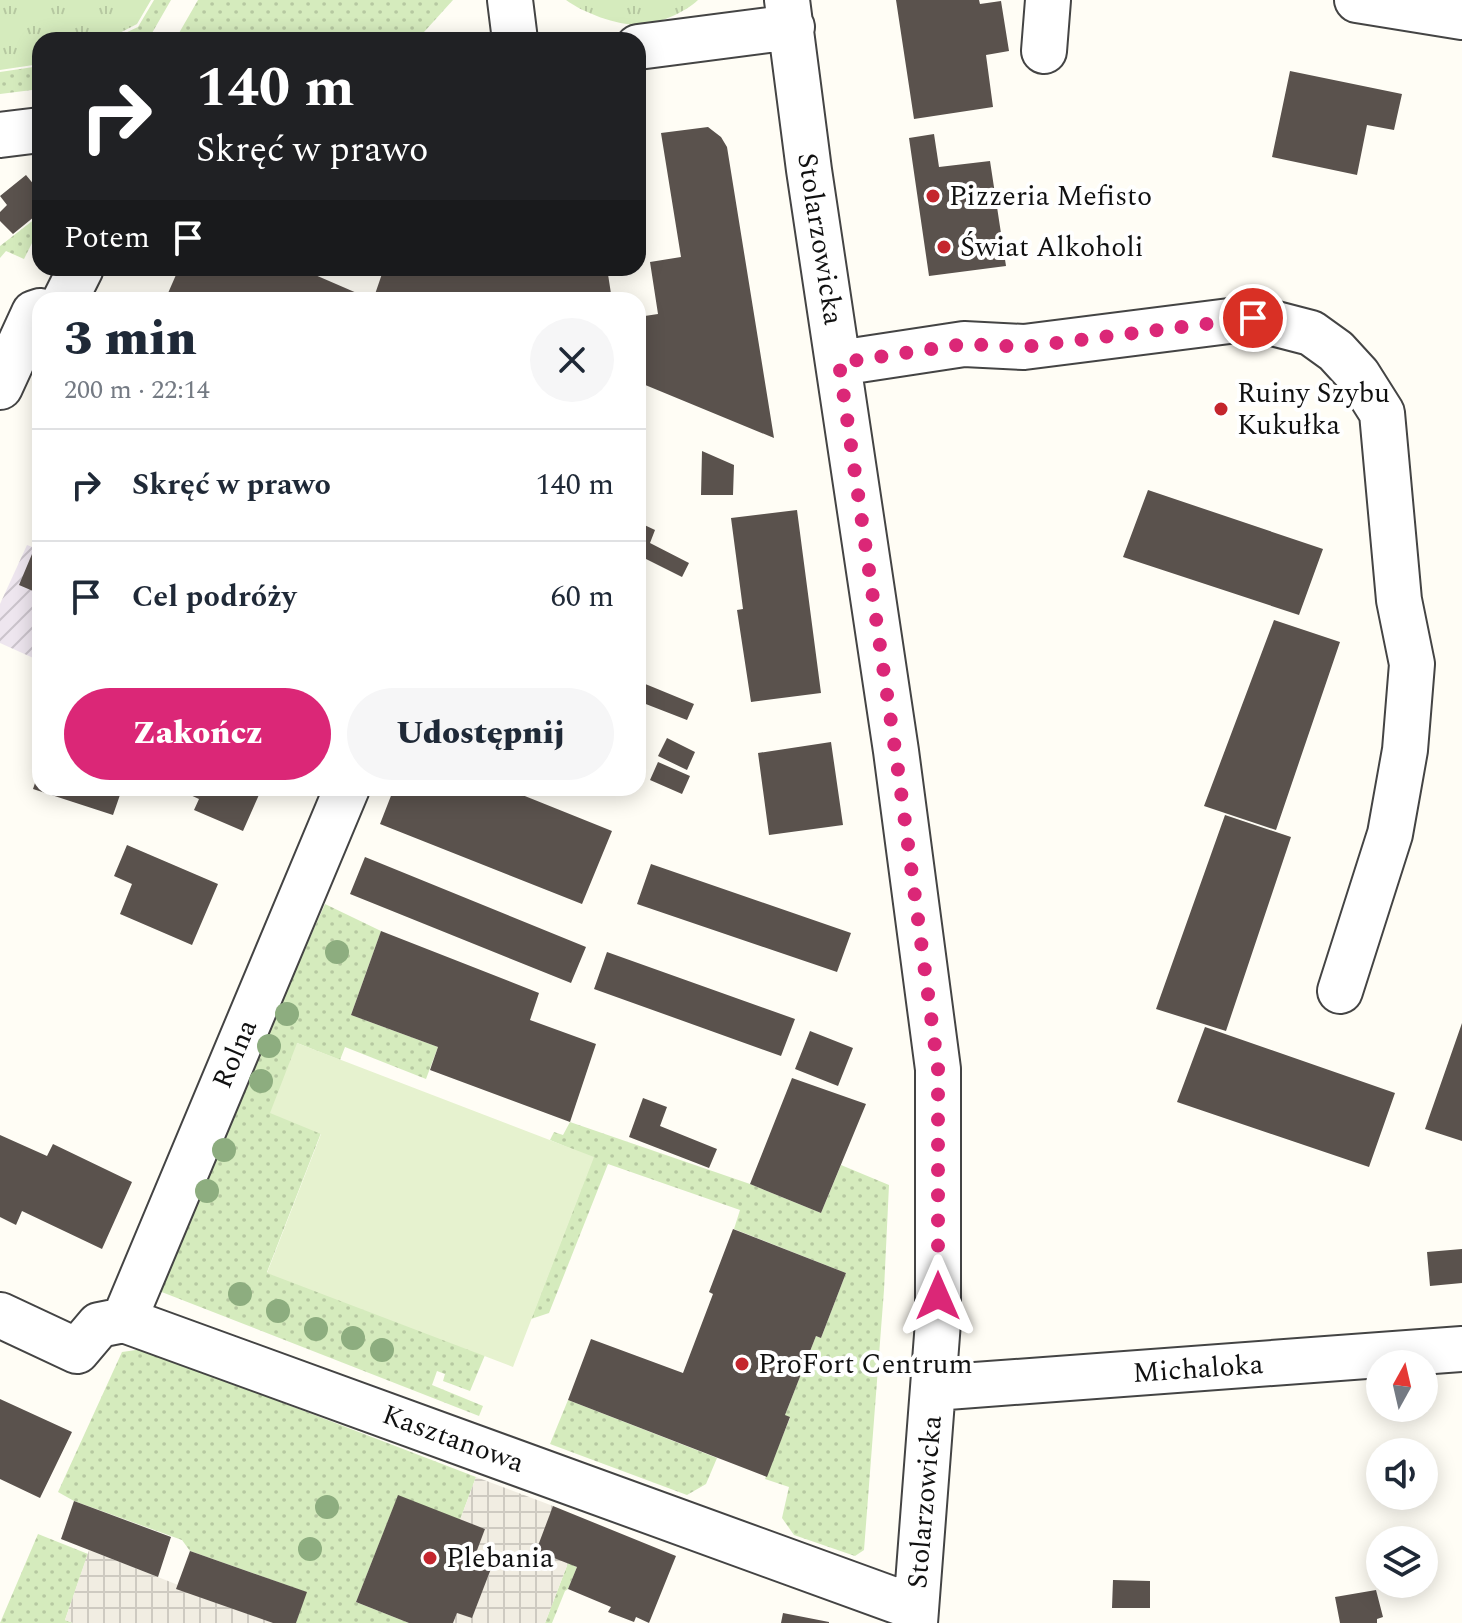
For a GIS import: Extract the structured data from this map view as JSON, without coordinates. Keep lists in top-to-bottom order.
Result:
{
  "streets": {
    "street": [
      "Stolarzowicka",
      "Rolna",
      "Michaloka",
      "Kasztanowa"
    ]
  },
  "crossings": [
    ["Stolarzowicka", "Michaloka"],
    ["Stolarzowicka", "Kasztanowa"],
    ["Rolna", "Kasztanowa"]
  ],
  "places": [
    "Pizzeria Mefisto",
    "Świat Alkoholi",
    "Ruiny Szybu Kukułka",
    "ProFort Centrum",
    "Plebania"
  ],
  "north": "top",
  "page": {
    "turn": ["140 m", "Skręć w prawo"],
    "then": "Potem",
    "heading": ["3 min", "200 m · 22:14"],
    "list": [
      {
        "name": "Skręć w prawo",
        "value": "140 m"
      },
      {
        "name": "Cel podróży",
        "value": "60 m"
      }
    ],
    "buttons": ["Zakończ", "Udostępnij"]
  }
}
